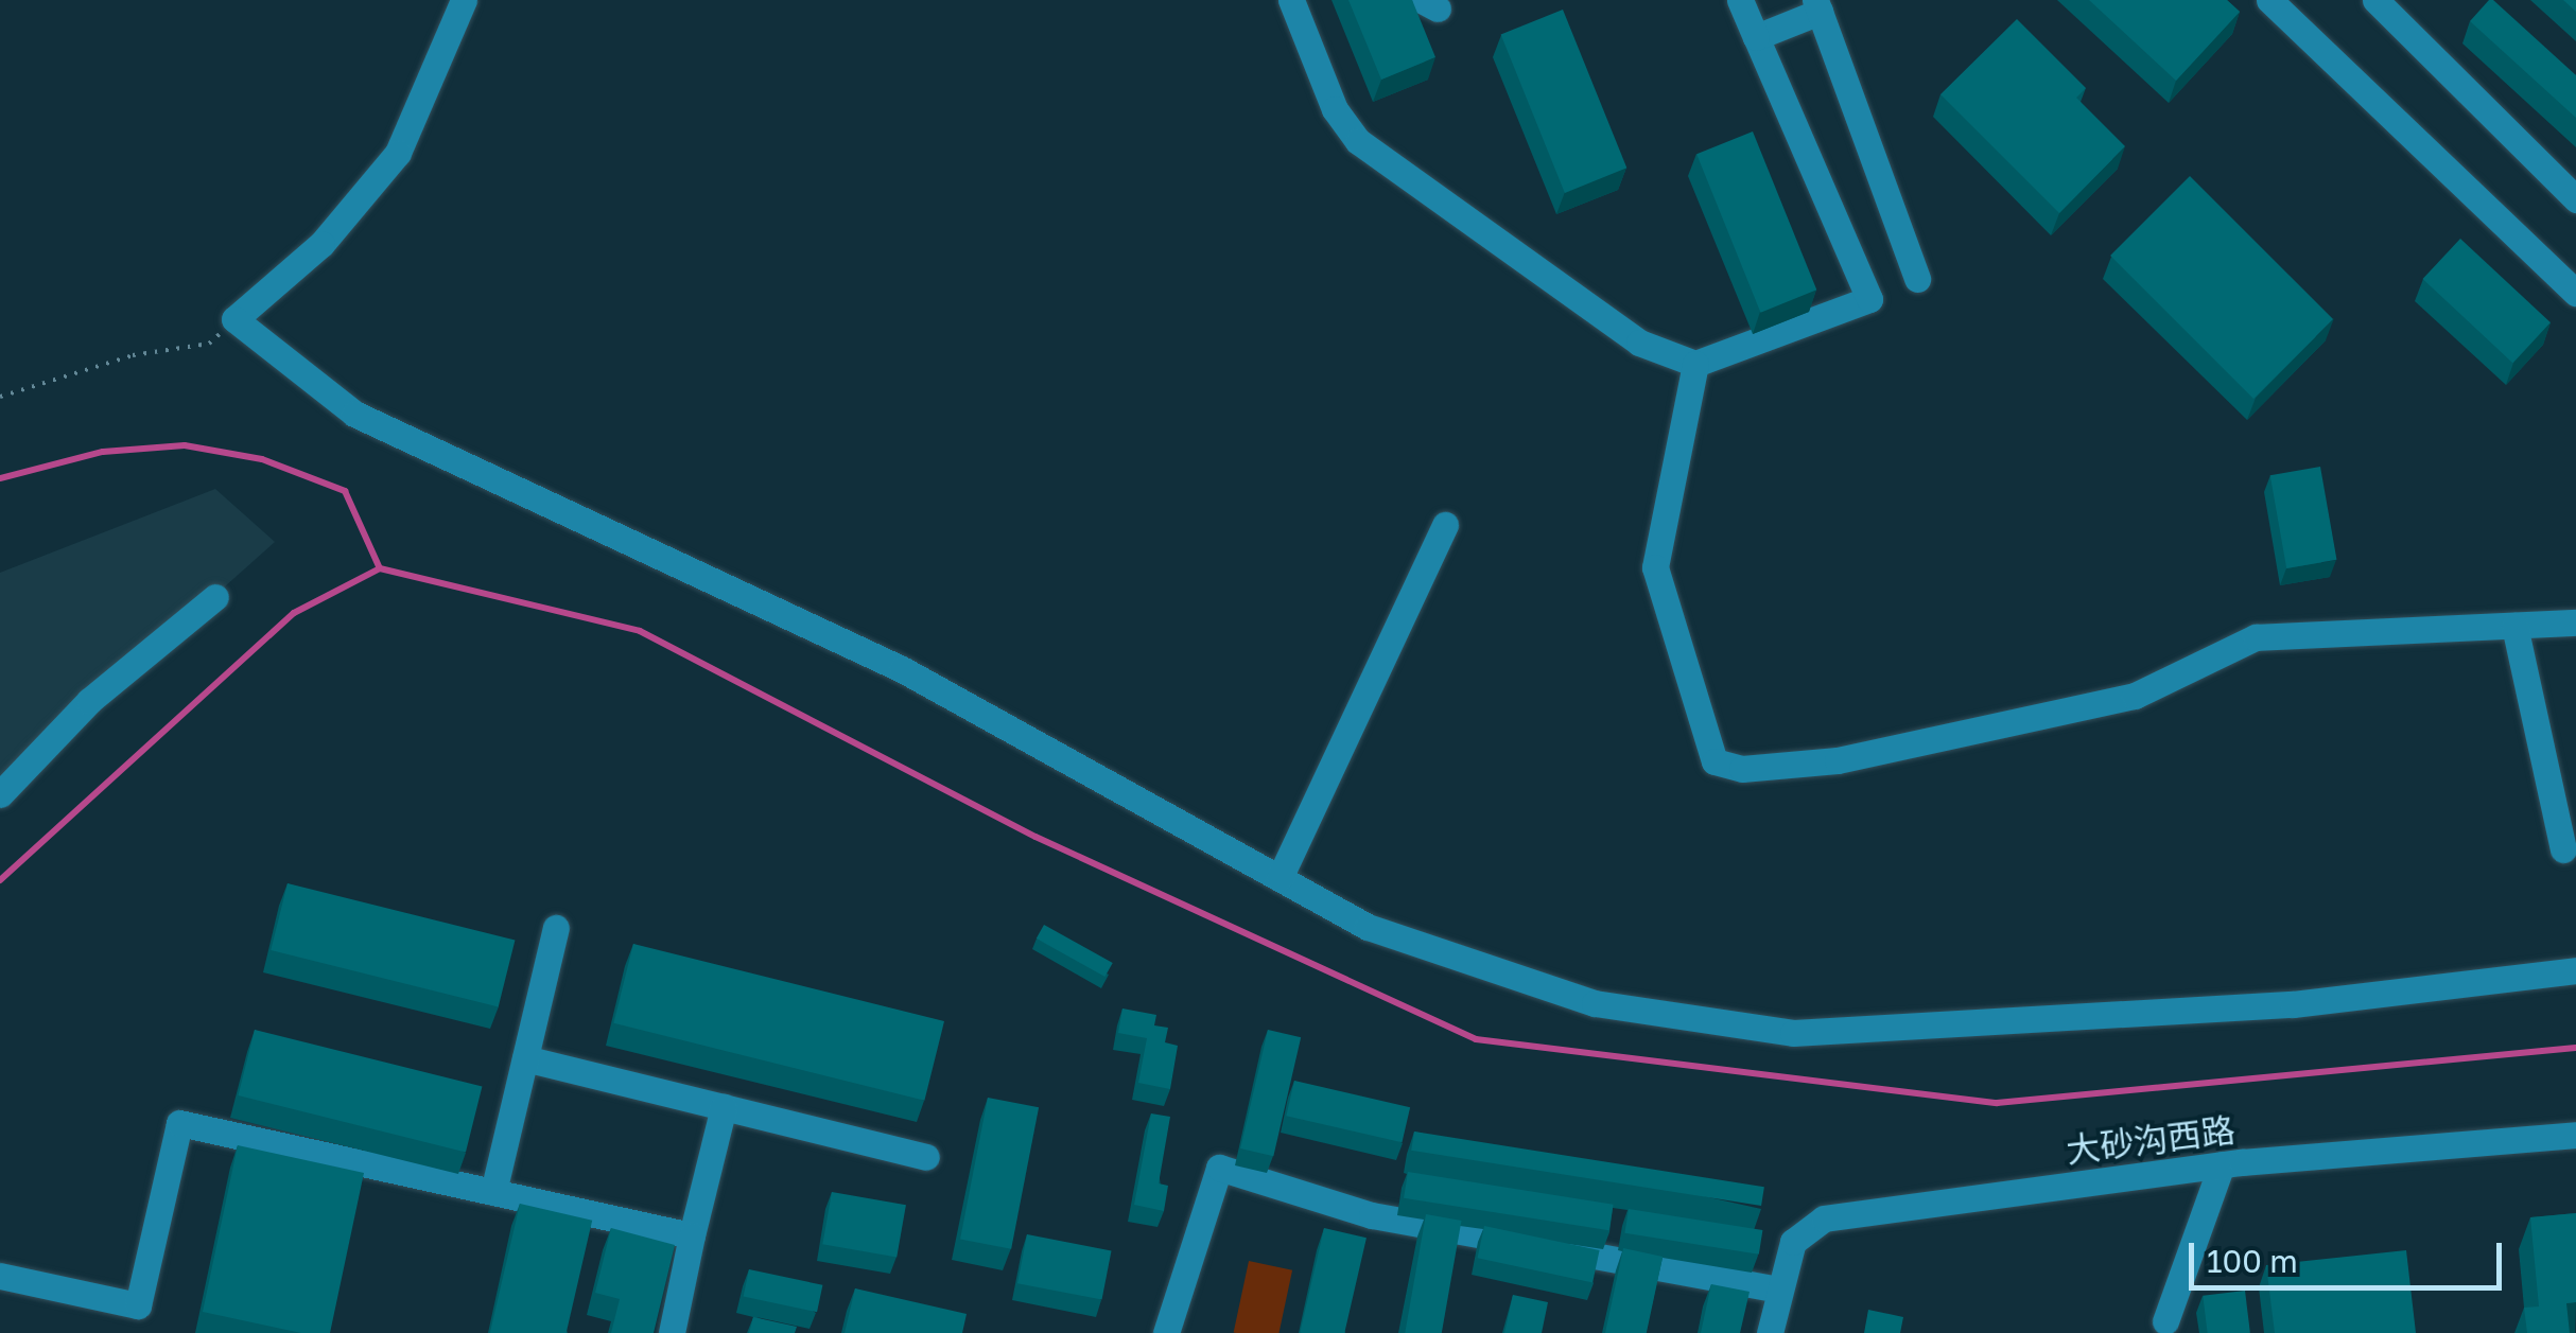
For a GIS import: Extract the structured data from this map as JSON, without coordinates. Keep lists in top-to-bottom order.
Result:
{
  "streets": {
    "street": ["大砂沟西路"]
  },
  "scale_bar": "100 m"
}
